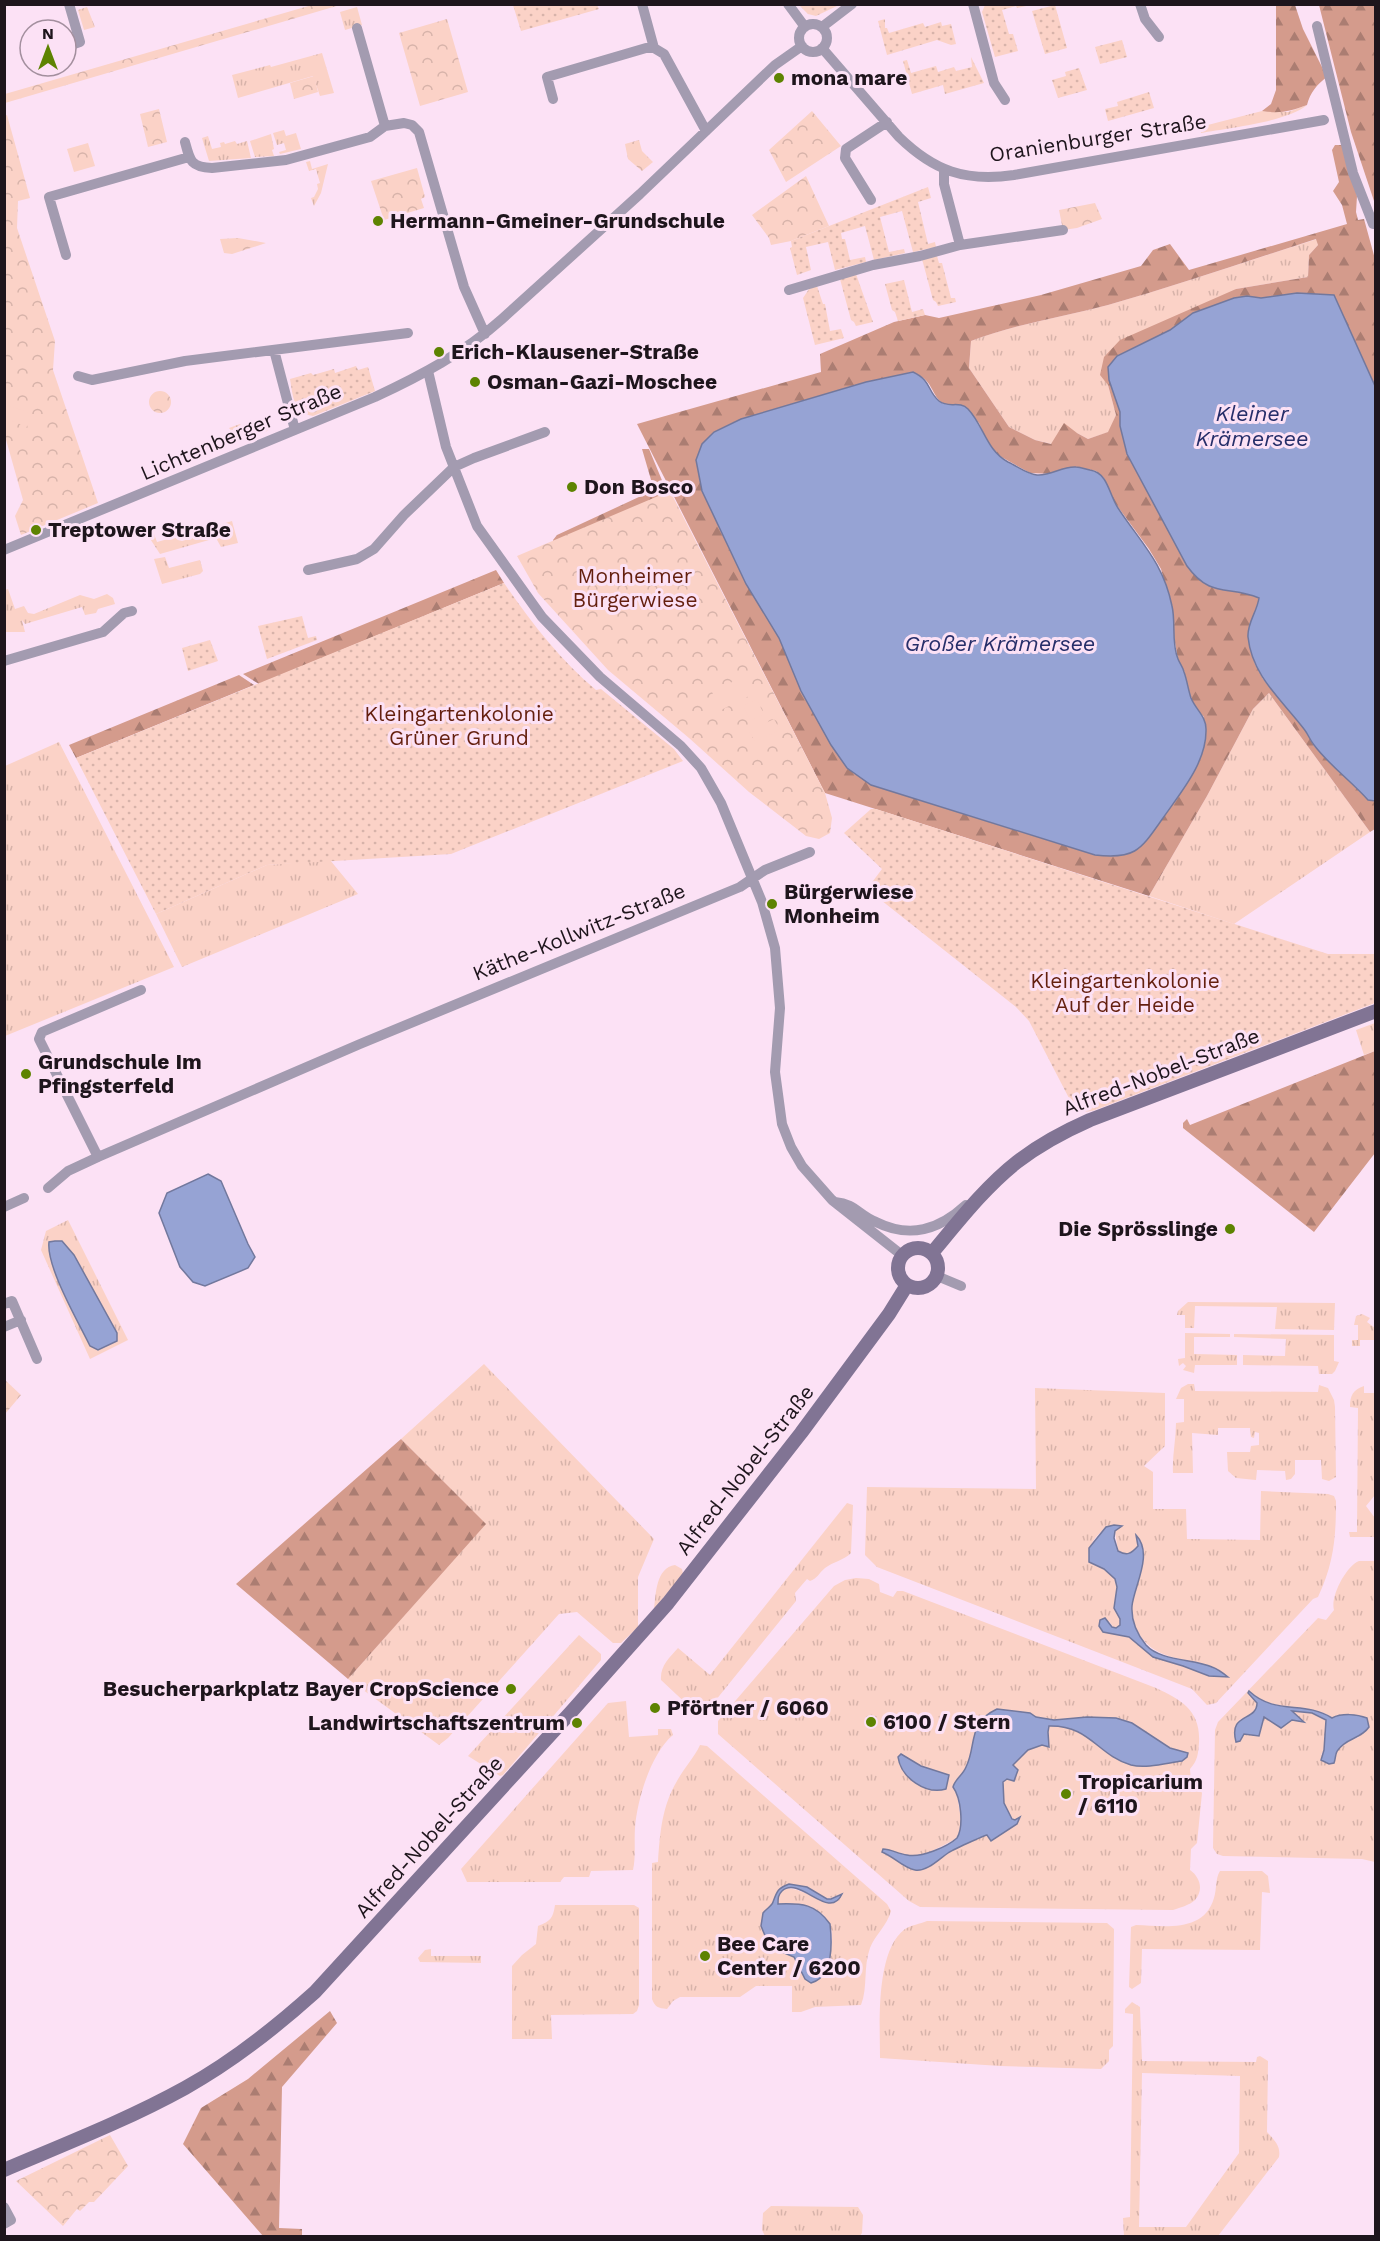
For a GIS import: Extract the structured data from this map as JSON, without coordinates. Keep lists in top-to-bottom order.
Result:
{
  "streets": {
    "street": [
      "Oranienburger Straße",
      "Lichtenberger Straße",
      "Käthe-Kollwitz-Straße",
      "Alfred-Nobel-Straße"
    ]
  },
  "crossings": [
    ["Oranienburger Straße", "Lichtenberger Straße"]
  ],
  "water": ["Kleiner Krämersee", "Großer Krämersee"],
  "parks": ["Monheimer Bürgerwiese", "Kleingartenkolonie Grüner Grund", "Kleingartenkolonie Auf der Heide"],
  "places": [
    "mona mare",
    "Hermann-Gmeiner-Grundschule",
    "Erich-Klausener-Straße",
    "Osman-Gazi-Moschee",
    "Don Bosco",
    "Treptower Straße",
    "Bürgerwiese Monheim",
    "Grundschule Im Pfingsterfeld",
    "Die Sprösslinge",
    "Besucherparkplatz Bayer CropScience",
    "Pförtner / 6060",
    "6100 / Stern",
    "Landwirtschaftszentrum",
    "Tropicarium / 6110",
    "Bee Care Center / 6200"
  ],
  "north": "top"
}
